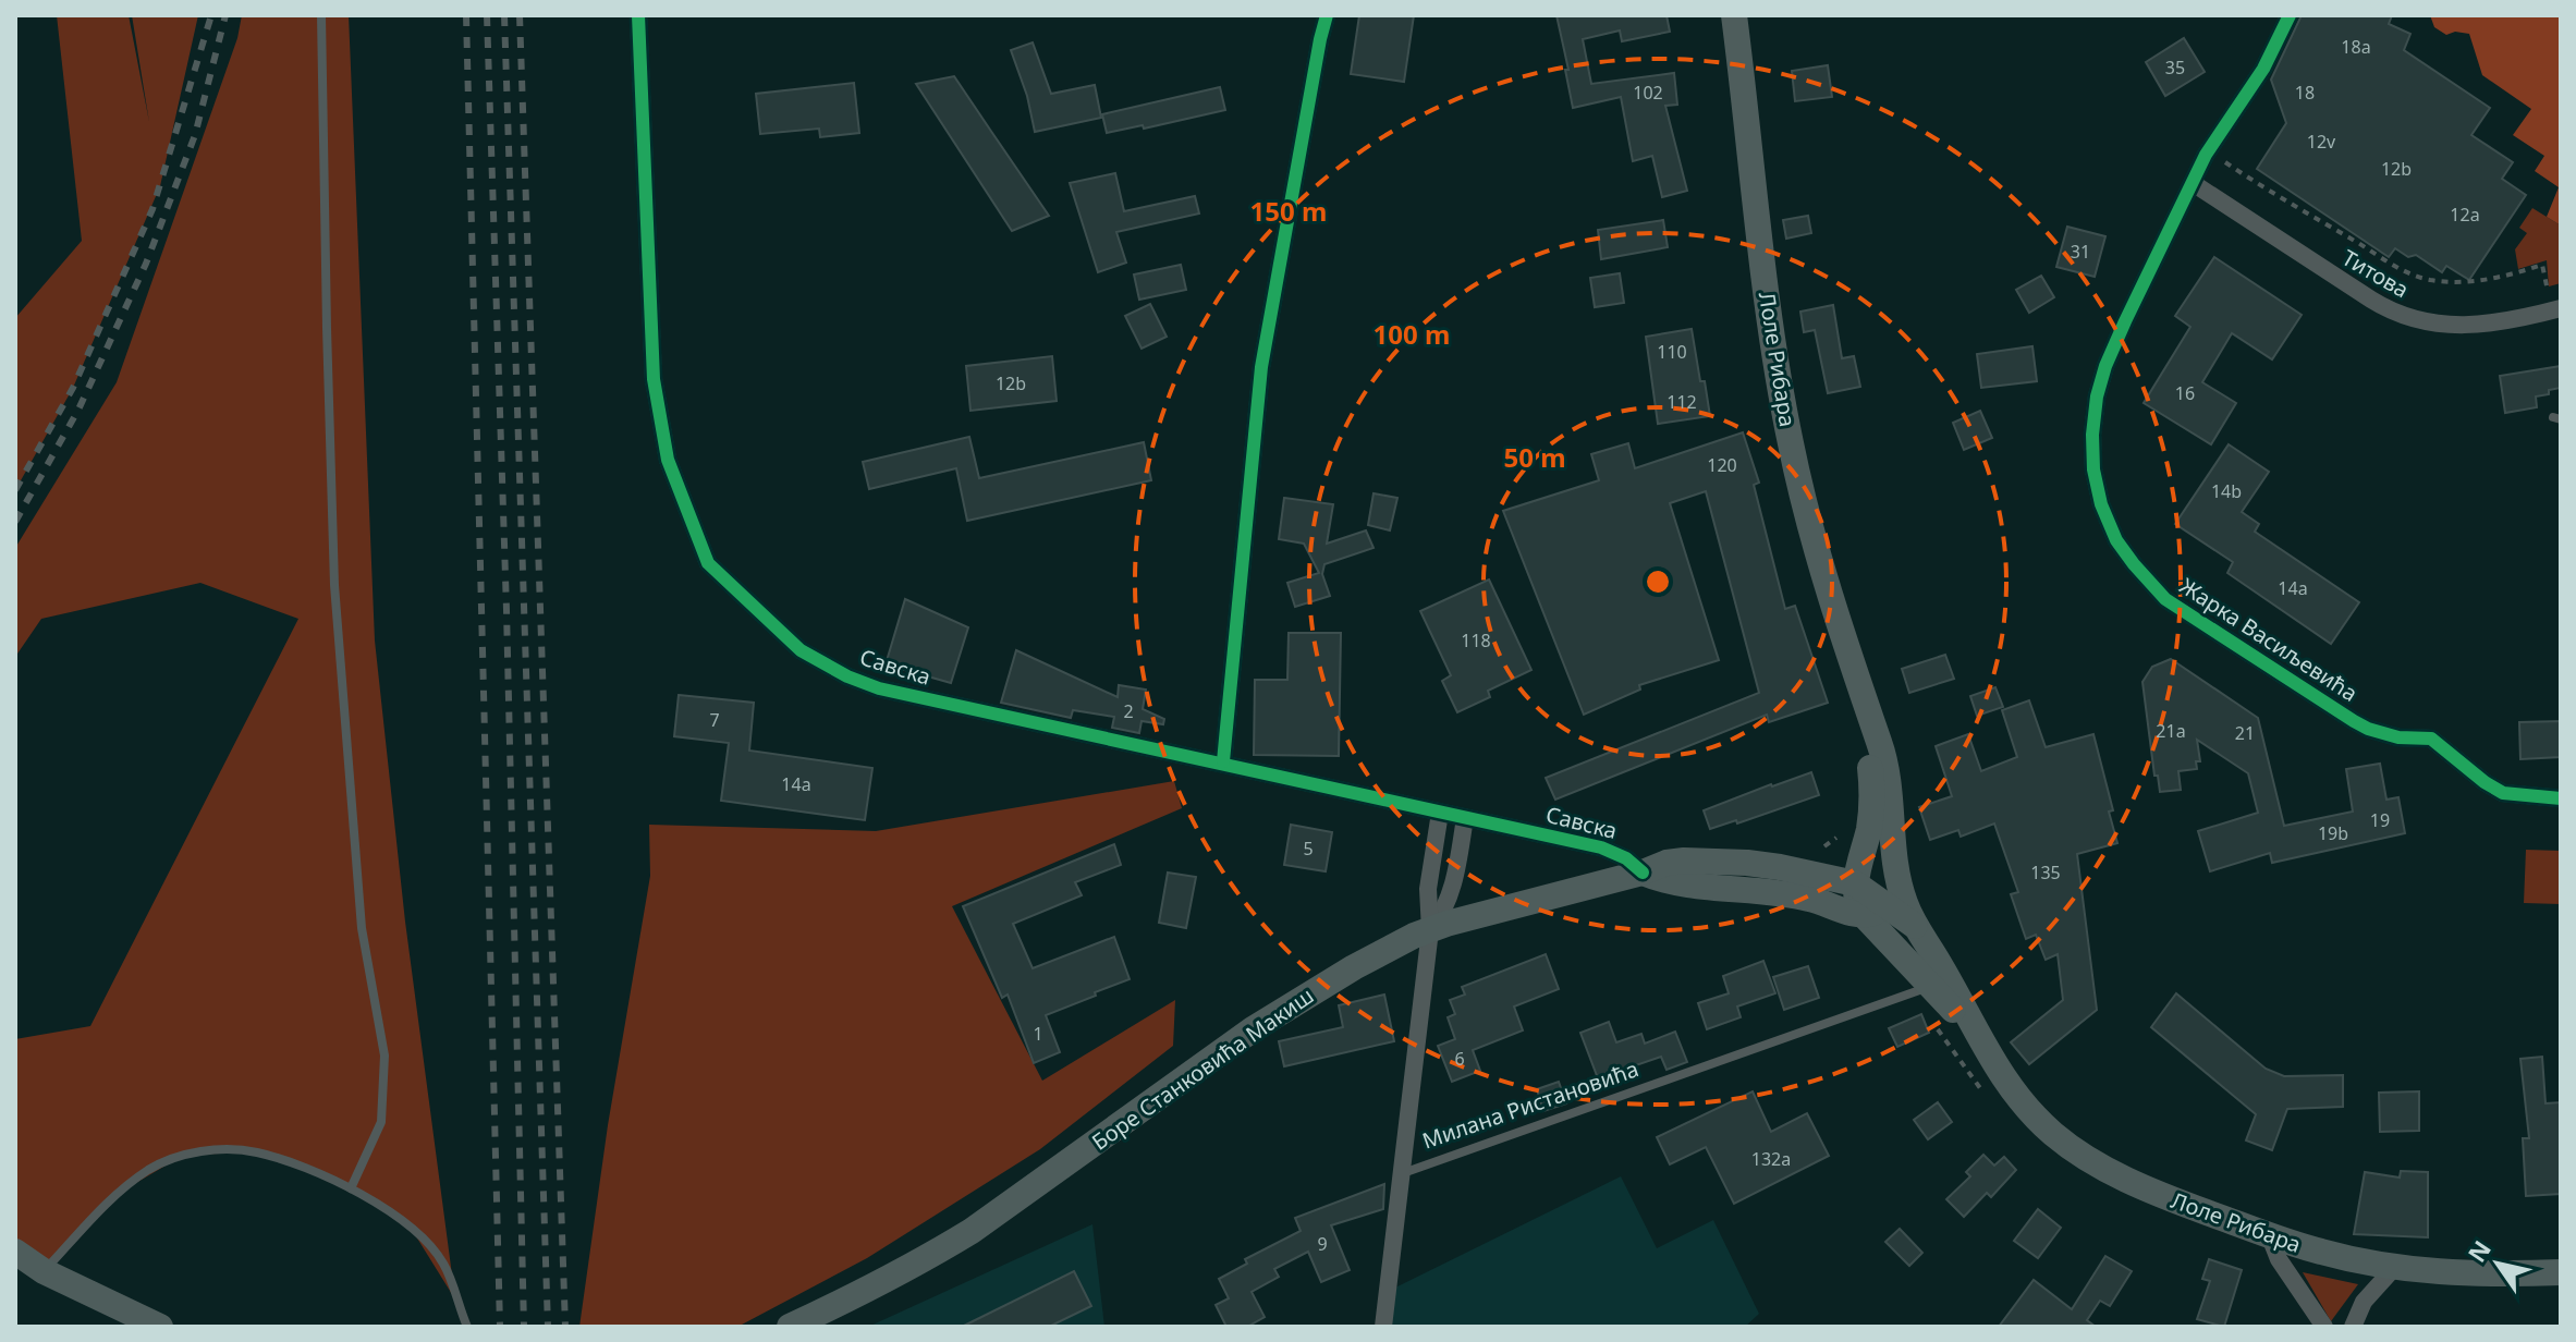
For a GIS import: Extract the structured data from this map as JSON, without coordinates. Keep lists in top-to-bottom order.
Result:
{
  "streets": {
    "main road": ["Лоле Рибара", "Савска", "Боре Станковића Макиш"],
    "street": ["Титова", "Жарка Васиљевића", "Милана Ристановића"]
  },
  "crossings": [
    ["Титова", "Жарка Васиљевића"],
    ["Лоле Рибара", "Савска"],
    ["Лоле Рибара", "Милана Ристановића"],
    ["Савска", "Боре Станковића Макиш"],
    ["Савска", "Милана Ристановића"],
    ["Боре Станковића Макиш", "Милана Ристановића"]
  ],
  "house_numbers": [
    "18a",
    "35",
    "102",
    "18",
    "12v",
    "12b",
    "12a",
    "31",
    "110",
    "12b",
    "16",
    "112",
    "120",
    "14b",
    "14a",
    "118",
    "2",
    "7",
    "21a",
    "21",
    "14a",
    "19",
    "19b",
    "5",
    "135",
    "1",
    "6",
    "132a",
    "9"
  ],
  "north": "top left",
  "rings": ["150 m", "100 m", "50 m"]
}
